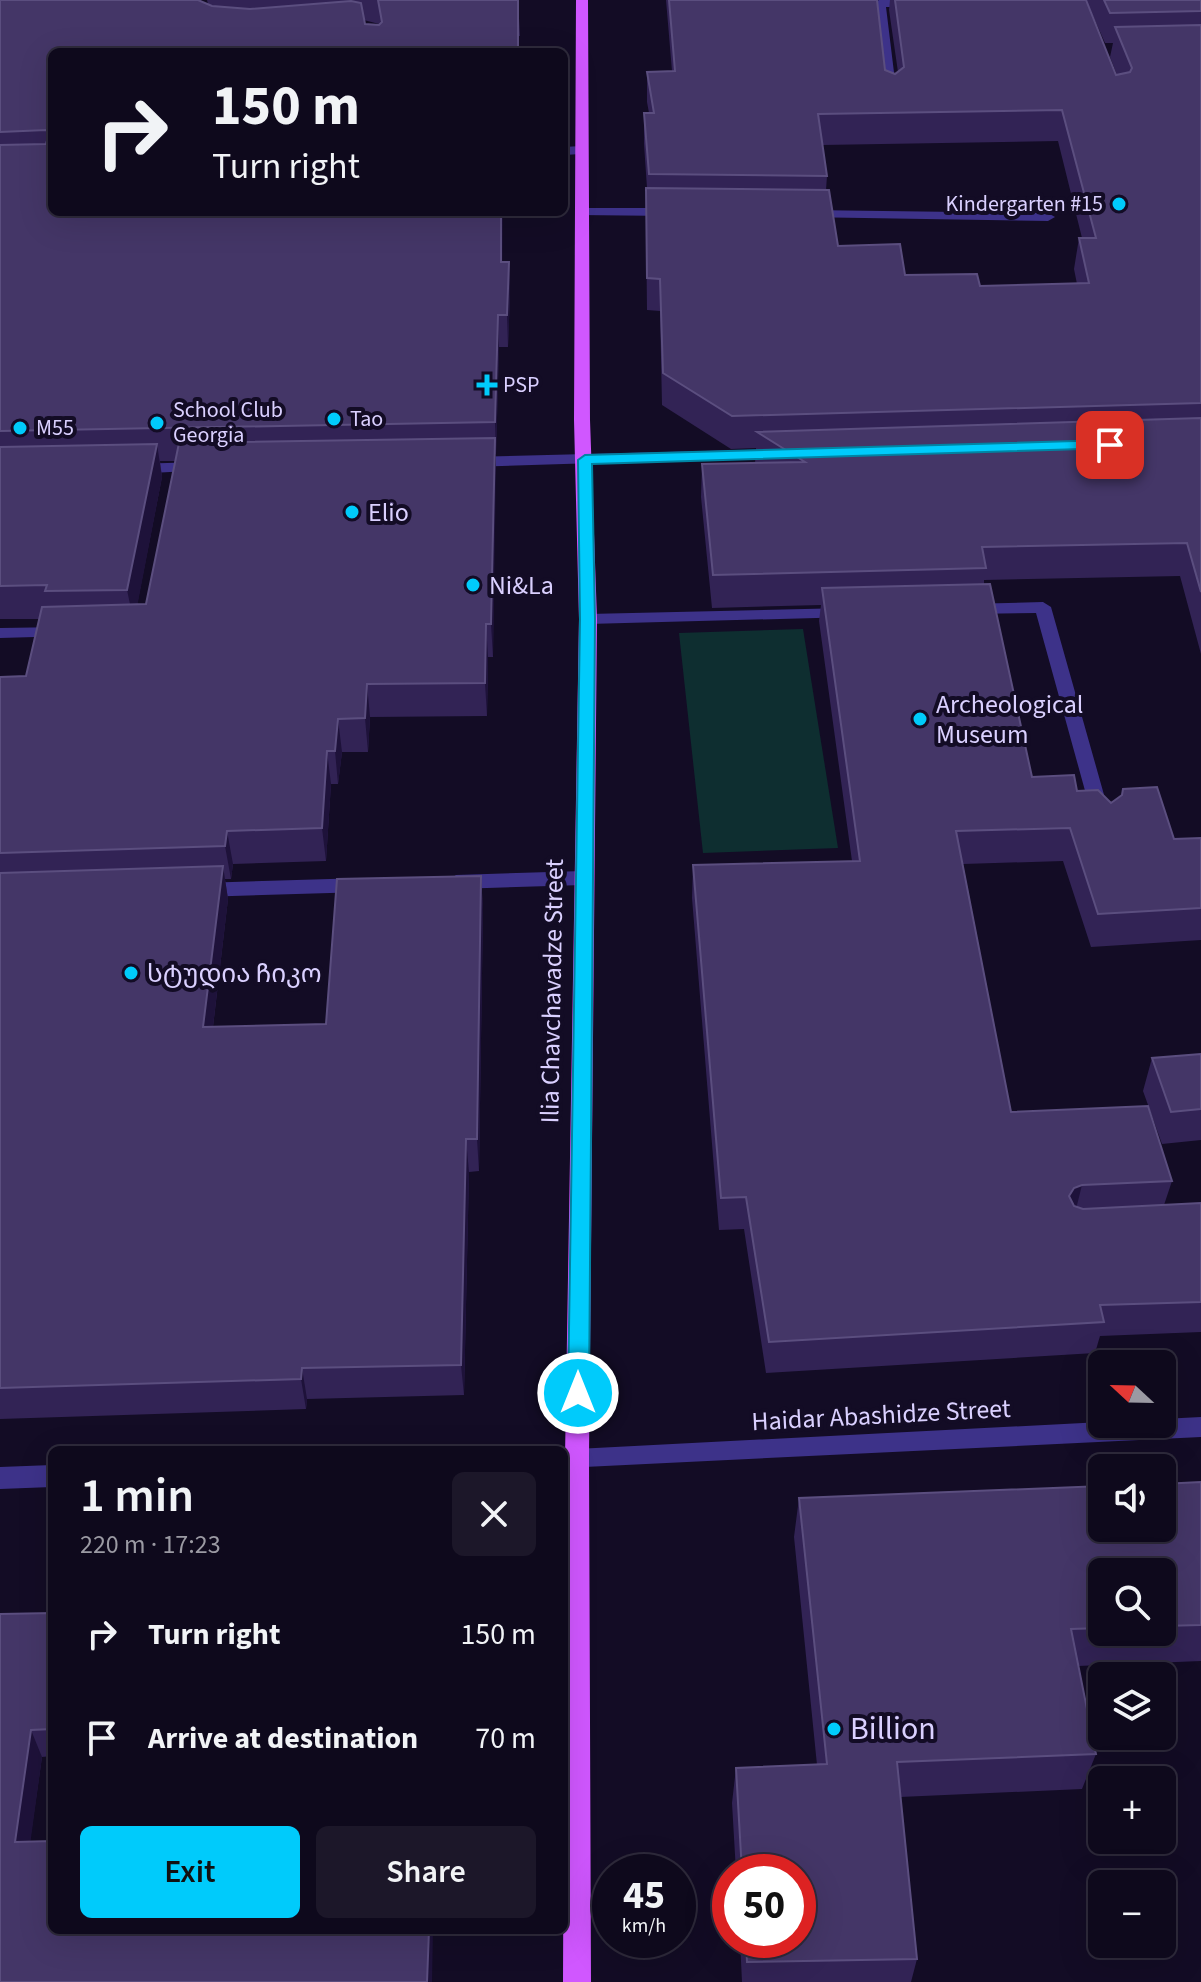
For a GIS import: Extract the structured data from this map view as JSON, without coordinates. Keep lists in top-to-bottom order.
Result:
{
  "streets": {
    "main road": ["Ilia Chavchavadze Street"],
    "street": ["Haidar Abashidze Street"]
  },
  "crossings": [
    ["Ilia Chavchavadze Street", "Haidar Abashidze Street"]
  ],
  "places": {
    "other": [
      "Kindergarten #15",
      "Tao",
      "School Club Georgia",
      "M55",
      "Elio",
      "Ni&La",
      "Archeological Museum",
      "სტუდია ჩიკო",
      "Billion"
    ],
    "health": ["PSP"]
  },
  "north": "left",
  "page": {
    "turn": ["150 m", "Turn right"],
    "map_buttons": ["+", "−"],
    "heading": ["1 min", "220 m · 17:23"],
    "list": [
      {
        "name": "Turn right",
        "value": "150 m"
      },
      {
        "name": "Arrive at destination",
        "value": "70 m"
      }
    ],
    "buttons": ["Exit", "Share"],
    "speed": "45 km/h",
    "limit": "50"
  }
}
